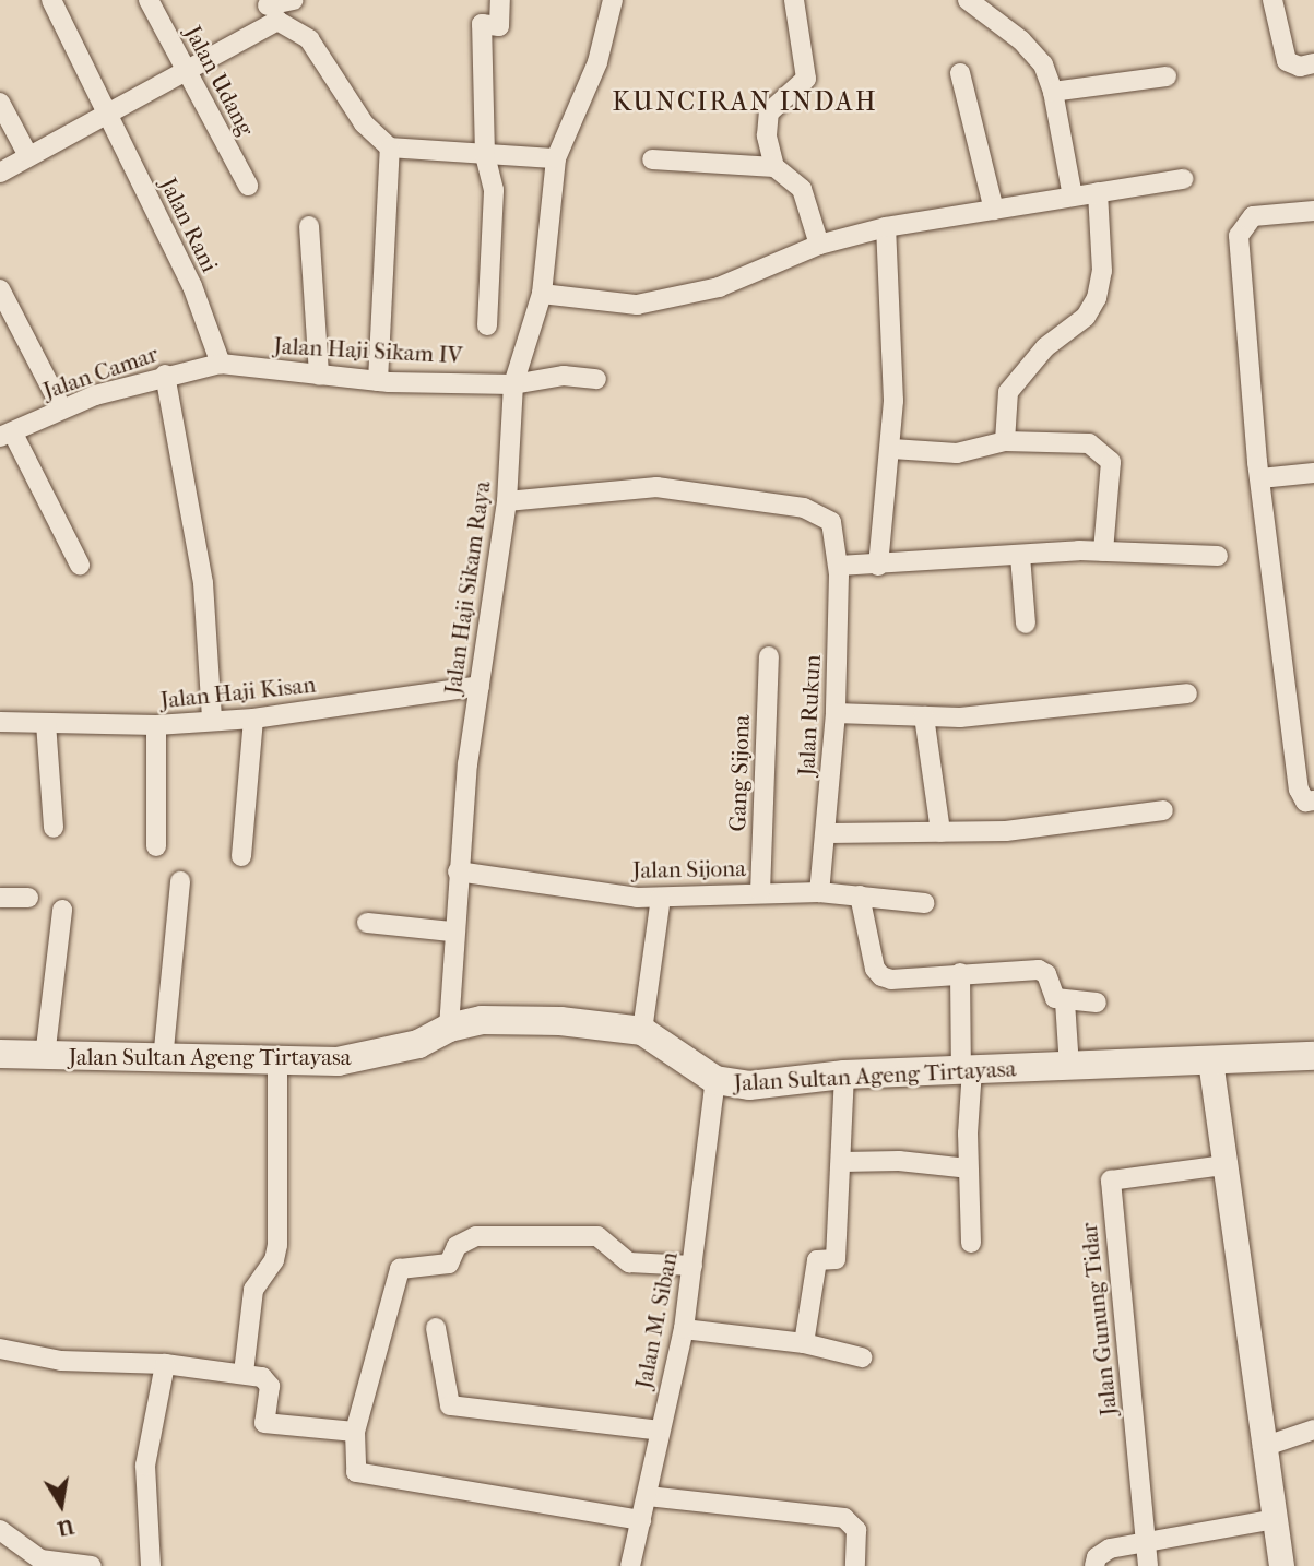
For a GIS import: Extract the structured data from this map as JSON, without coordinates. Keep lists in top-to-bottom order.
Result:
{
  "streets": {
    "main road": ["Jalan Sultan Ageng Tirtayasa"],
    "street": [
      "Jalan Udang",
      "Jalan Rani",
      "Jalan Haji Sikam IV",
      "Jalan Camar",
      "Jalan Haji Sikam Raya",
      "Jalan Haji Kisan",
      "Jalan Rukun",
      "Gang Sijona",
      "Jalan Sijona",
      "Jalan Gunung Tidar",
      "Jalan M. Siban"
    ]
  },
  "crossings": [
    ["Jalan Rani", "Jalan Haji Sikam IV"],
    ["Jalan Rani", "Jalan Camar"],
    ["Jalan Haji Sikam IV", "Jalan Camar"],
    ["Jalan Haji Sikam IV", "Jalan Haji Sikam Raya"],
    ["Jalan Haji Sikam Raya", "Jalan Haji Kisan"],
    ["Jalan Haji Sikam Raya", "Jalan Rukun"],
    ["Jalan Haji Sikam Raya", "Jalan Sijona"],
    ["Jalan Haji Sikam Raya", "Jalan Sultan Ageng Tirtayasa"],
    ["Jalan Rukun", "Jalan Sijona"],
    ["Gang Sijona", "Jalan Sijona"],
    ["Jalan Sultan Ageng Tirtayasa", "Jalan M. Siban"]
  ],
  "districts": ["KUNCIRAN INDAH"],
  "north": "bottom"
}
